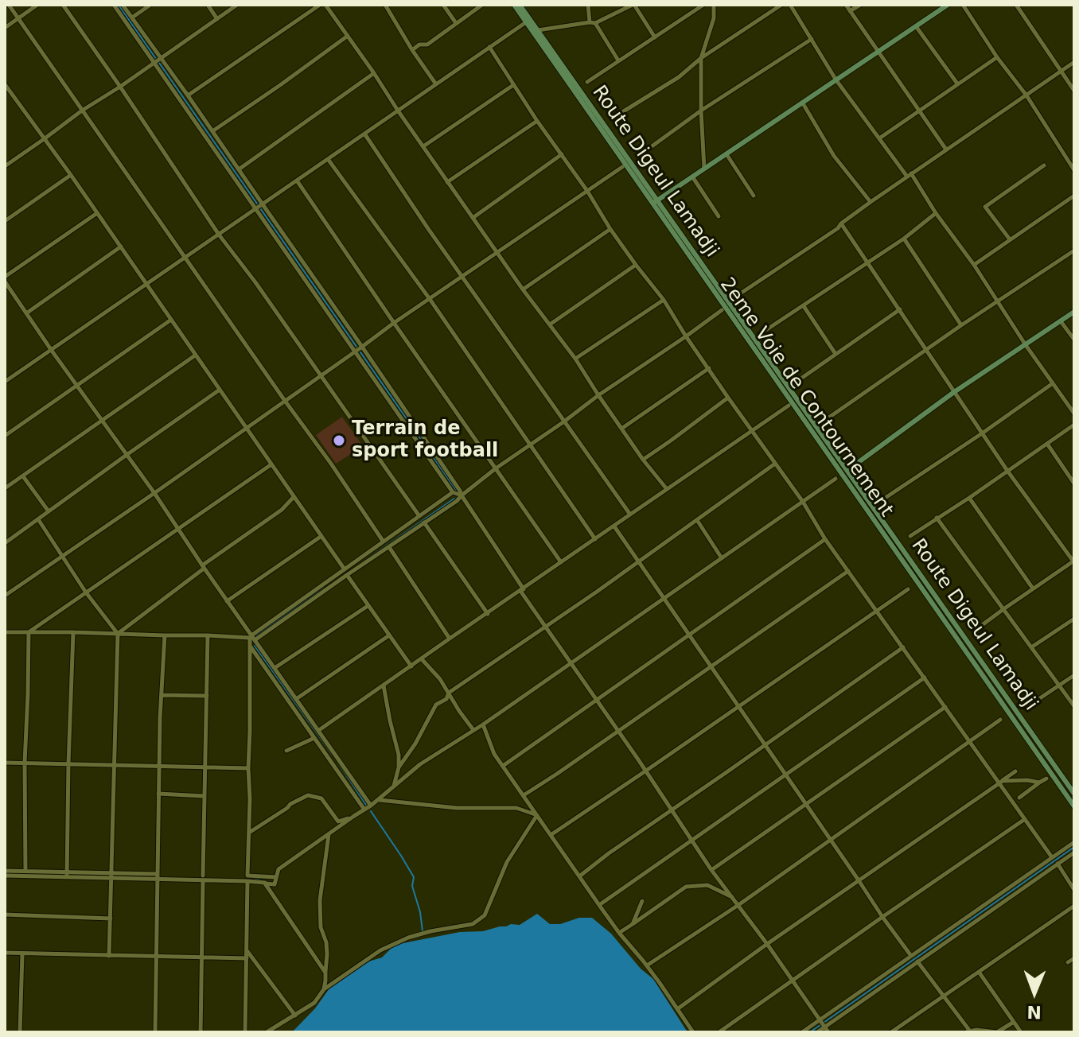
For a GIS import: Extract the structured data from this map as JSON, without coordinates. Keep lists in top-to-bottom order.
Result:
{
  "streets": {
    "main road": ["Route Digeul Lamadji", "2eme Voie de Contournement"]
  },
  "crossings": [
    ["Route Digeul Lamadji", "2eme Voie de Contournement"]
  ],
  "places": ["Terrain de sport football"],
  "north": "bottom"
}
